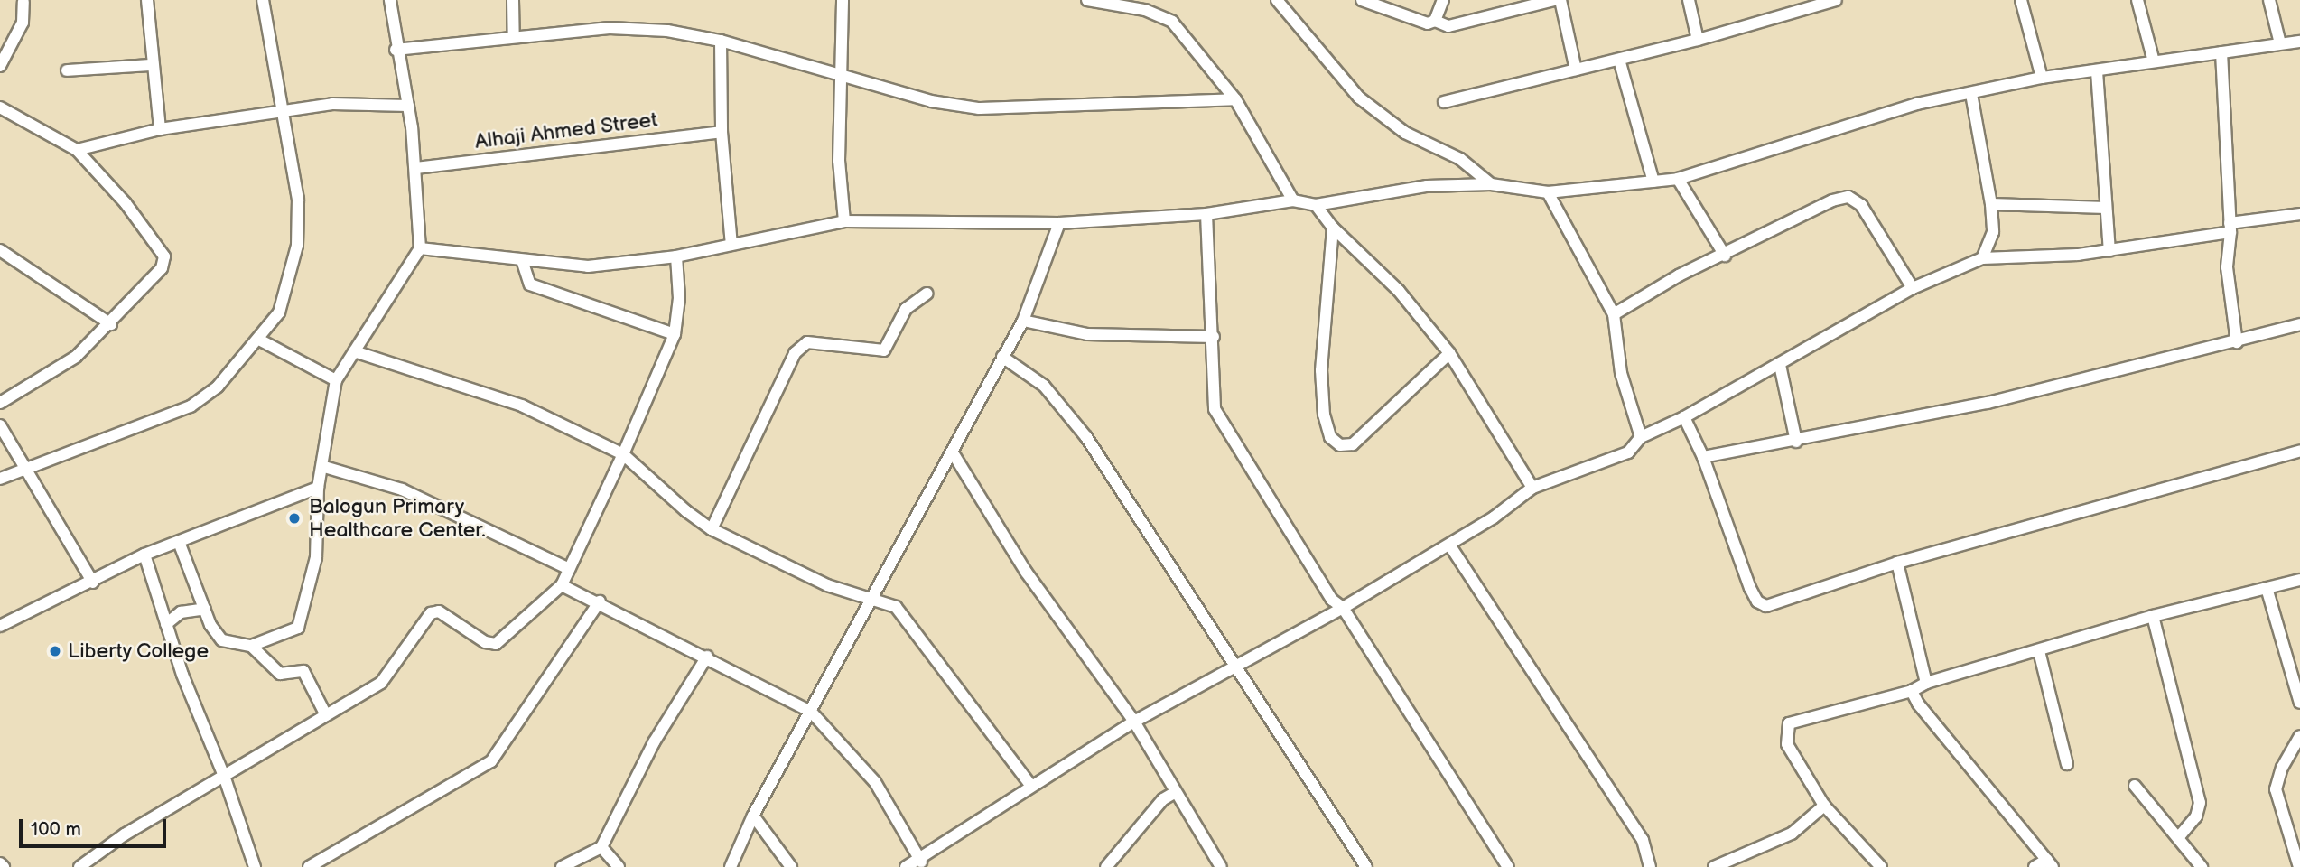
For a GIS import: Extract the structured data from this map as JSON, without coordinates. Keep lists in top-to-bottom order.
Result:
{
  "streets": {
    "street": ["Alhaji Ahmed Street"]
  },
  "places": ["Balogun Primary Healthcare Center.", "Liberty College"],
  "scale_bar": "100 m"
}
